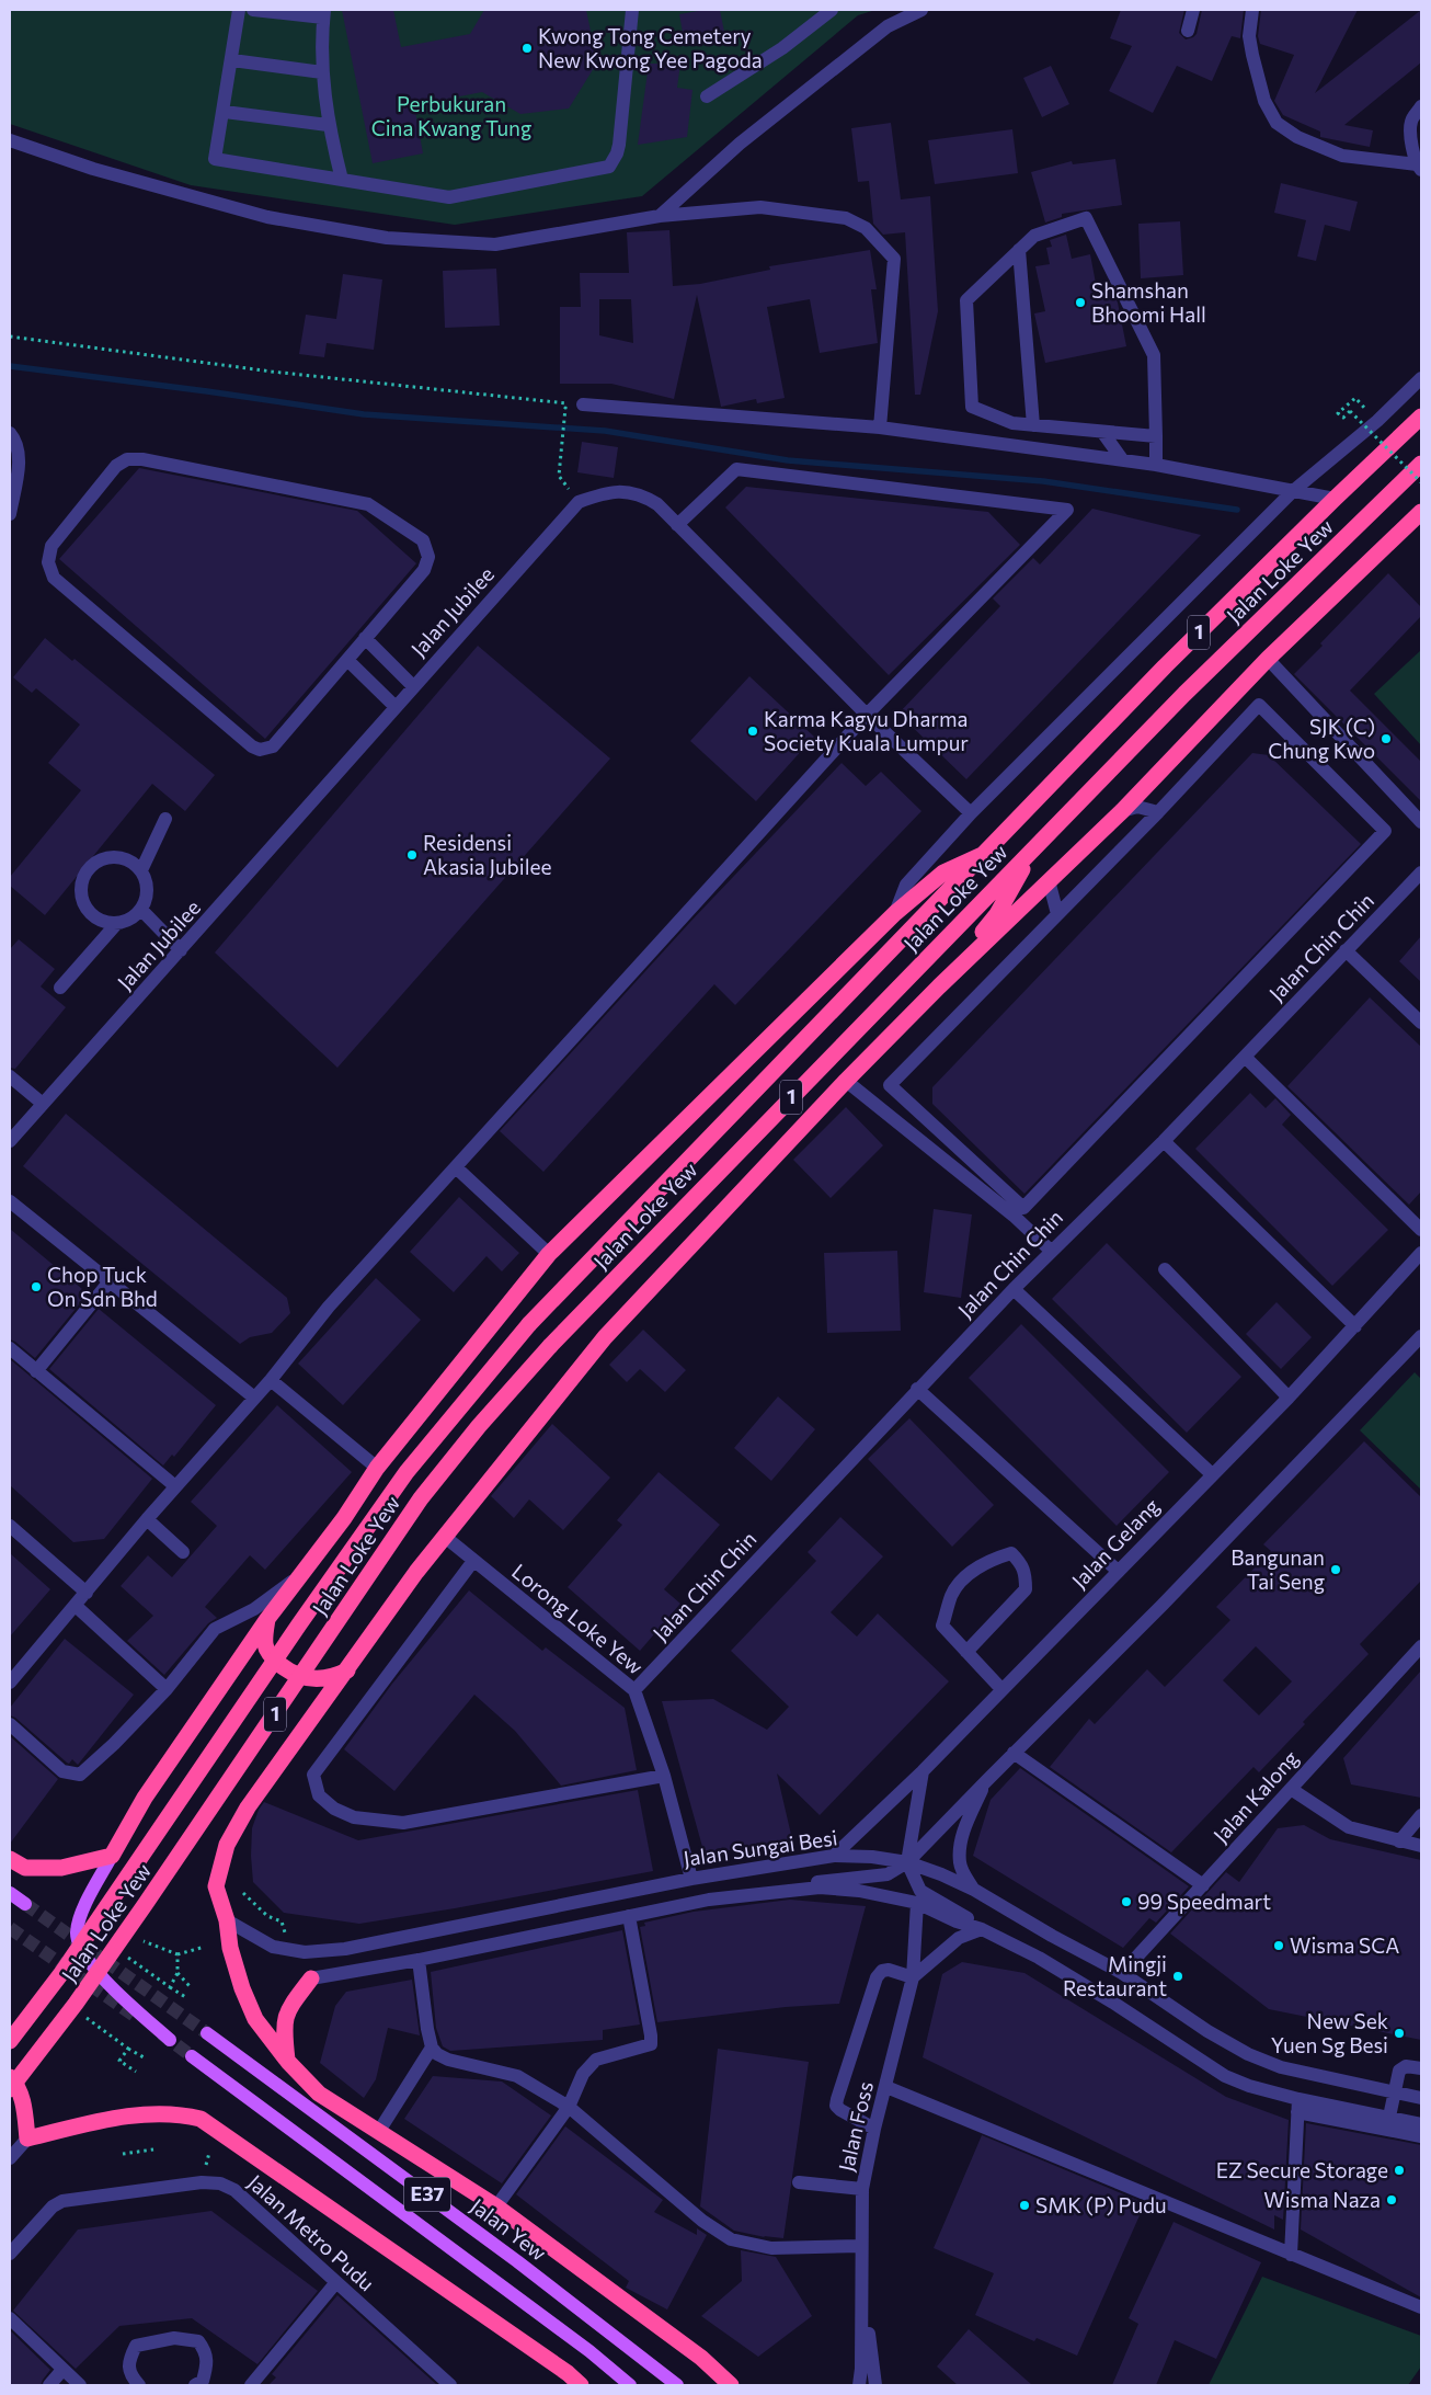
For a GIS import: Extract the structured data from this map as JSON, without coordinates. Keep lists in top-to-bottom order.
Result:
{
  "streets": {
    "highway": ["Jalan Loke Yew", "1"],
    "main road": ["E37", "Jalan Yew"],
    "street": [
      "Jalan Jubilee",
      "Jalan Chin Chin",
      "Jalan Gelang",
      "Lorong Loke Yew",
      "Jalan Kalong",
      "Jalan Sungai Besi",
      "Jalan Foss",
      "Jalan Metro Pudu"
    ]
  },
  "crossings": [
    ["Jalan Chin Chin", "Lorong Loke Yew"],
    ["Jalan Gelang", "Jalan Sungai Besi"],
    ["Lorong Loke Yew", "Jalan Sungai Besi"],
    ["Jalan Kalong", "Jalan Sungai Besi"]
  ],
  "parks": ["Perbukuran Cina Kwang Tung"],
  "places": [
    "Kwong Tong Cemetery New Kwong Yee Pagoda",
    "Shamshan Bhoomi Hall",
    "Karma Kagyu Dharma Society Kuala Lumpur",
    "SJK (C) Chung Kwo",
    "Residensi Akasia Jubilee",
    "Chop Tuck On Sdn Bhd",
    "Bangunan Tai Seng",
    "99 Speedmart",
    "Wisma SCA",
    "Mingji Restaurant",
    "New Sek Yuen Sg Besi",
    "EZ Secure Storage",
    "Wisma Naza",
    "SMK (P) Pudu"
  ]
}
